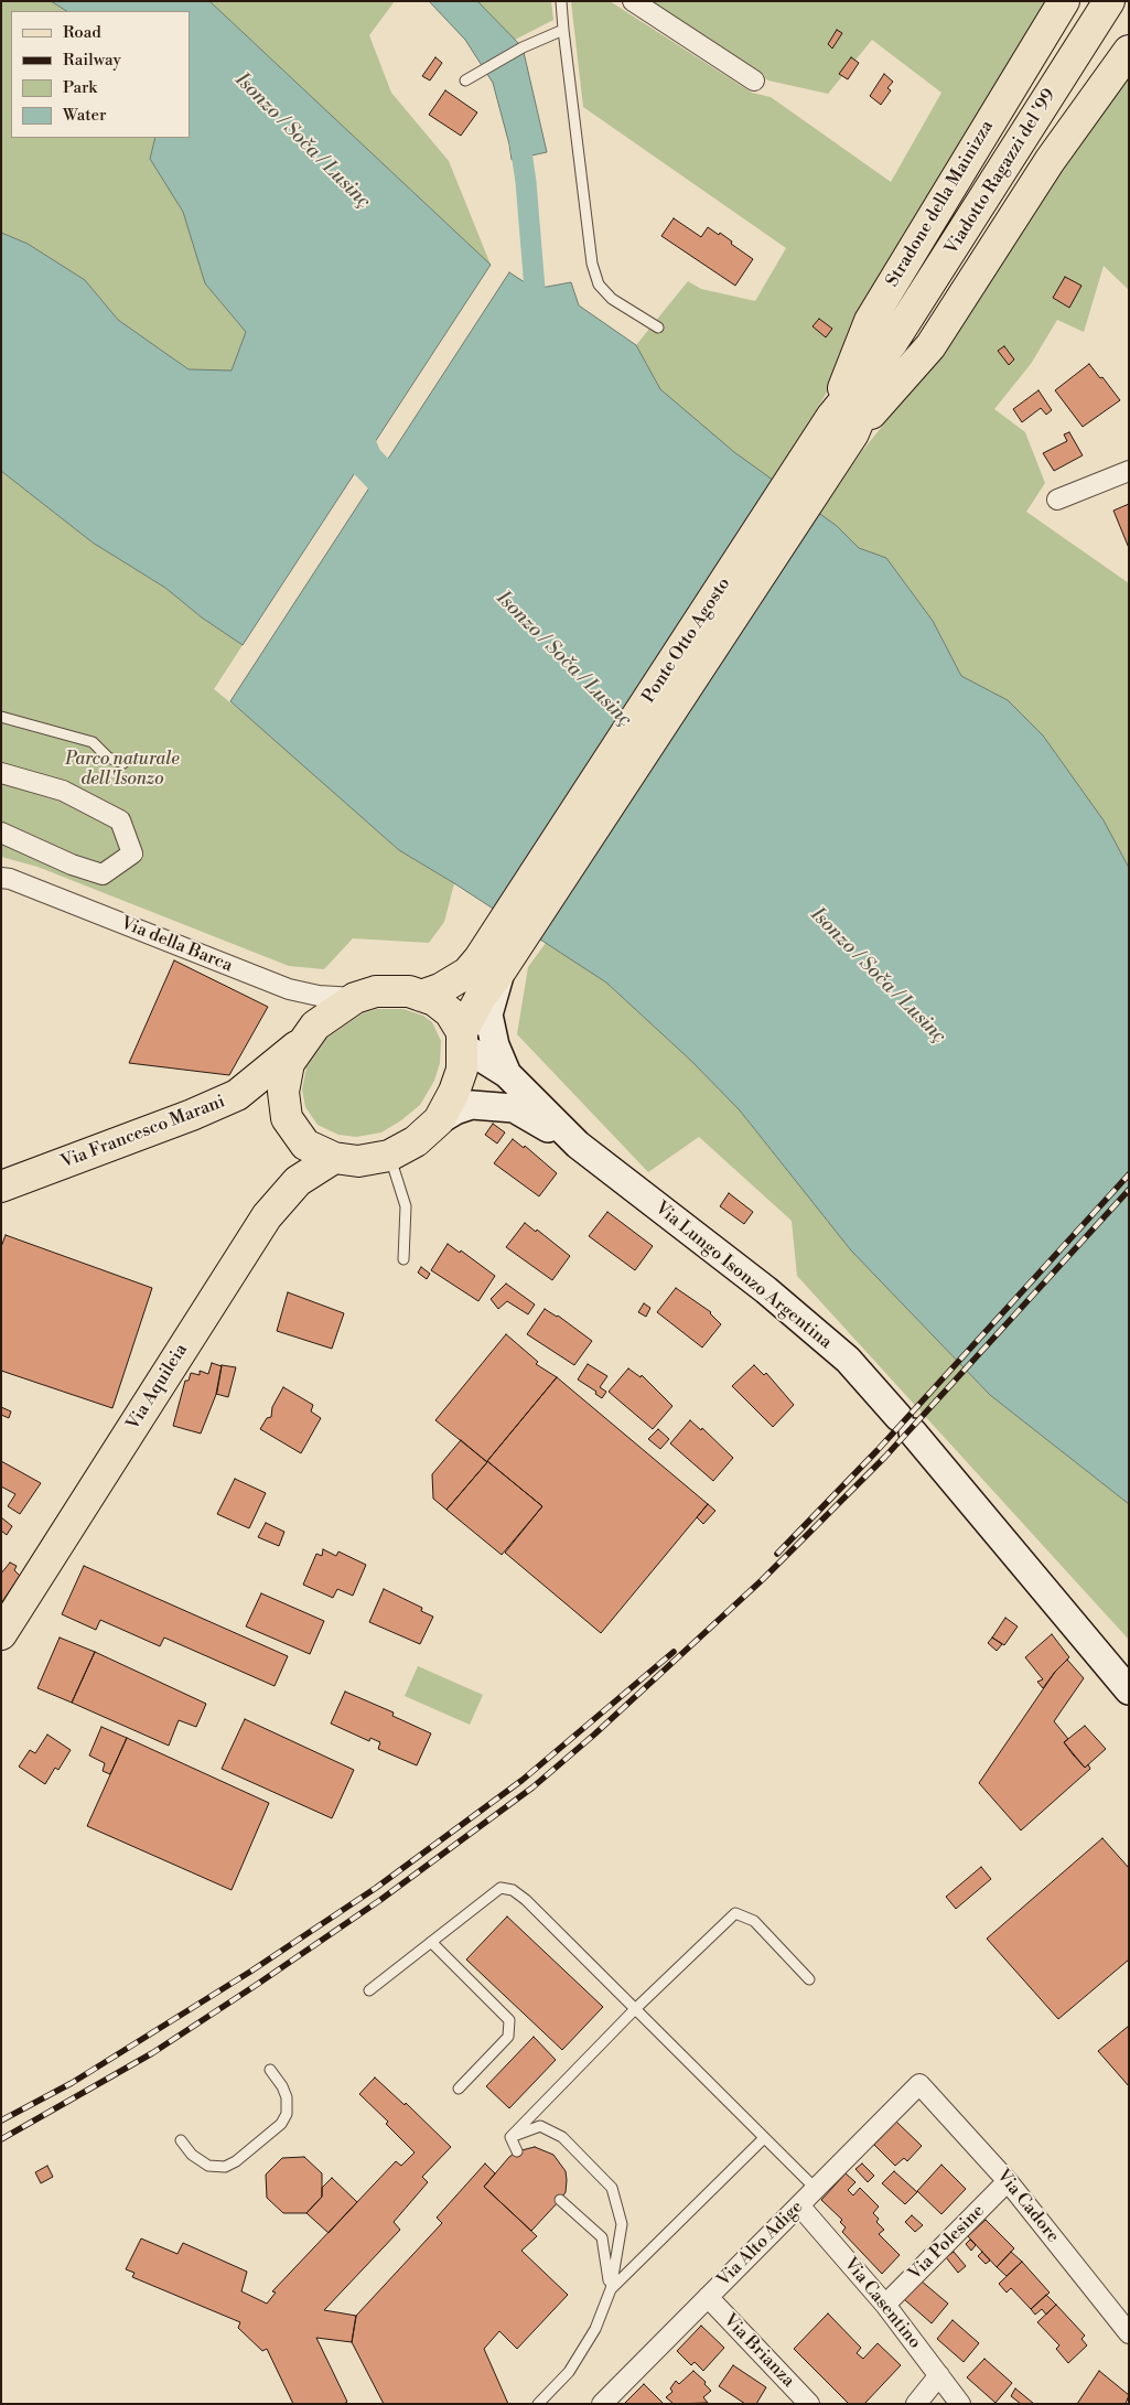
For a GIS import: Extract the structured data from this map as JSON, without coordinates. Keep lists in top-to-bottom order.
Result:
{
  "streets": {
    "main road": [
      "Viadotto Ragazzi del '99",
      "Stradone della Mainizza",
      "Ponte Otto Agosto",
      "Via Francesco Marani",
      "Via Lungo Isonzo Argentina",
      "Via Aquileia"
    ],
    "street": [
      "Via della Barca",
      "Via Cadore",
      "Via Polesine",
      "Via Alto Adige",
      "Via Casentino",
      "Via Brianza"
    ]
  },
  "crossings": [
    ["Viadotto Ragazzi del '99", "Stradone della Mainizza"],
    ["Viadotto Ragazzi del '99", "Ponte Otto Agosto"],
    ["Via della Barca", "Via Francesco Marani"],
    ["Via della Barca", "Via Lungo Isonzo Argentina"],
    ["Via della Barca", "Via Aquileia"],
    ["Via Francesco Marani", "Via Lungo Isonzo Argentina"],
    ["Via Francesco Marani", "Via Aquileia"],
    ["Via Lungo Isonzo Argentina", "Via Aquileia"],
    ["Via Cadore", "Via Polesine"],
    ["Via Cadore", "Via Alto Adige"],
    ["Via Polesine", "Via Casentino"],
    ["Via Alto Adige", "Via Casentino"],
    ["Via Alto Adige", "Via Brianza"]
  ],
  "water": ["Isonzo / Soča / Lusinç"],
  "parks": ["Parco naturale dell'Isonzo"],
  "legend": [
    "Road",
    "Railway",
    "Park",
    "Water"
  ]
}
